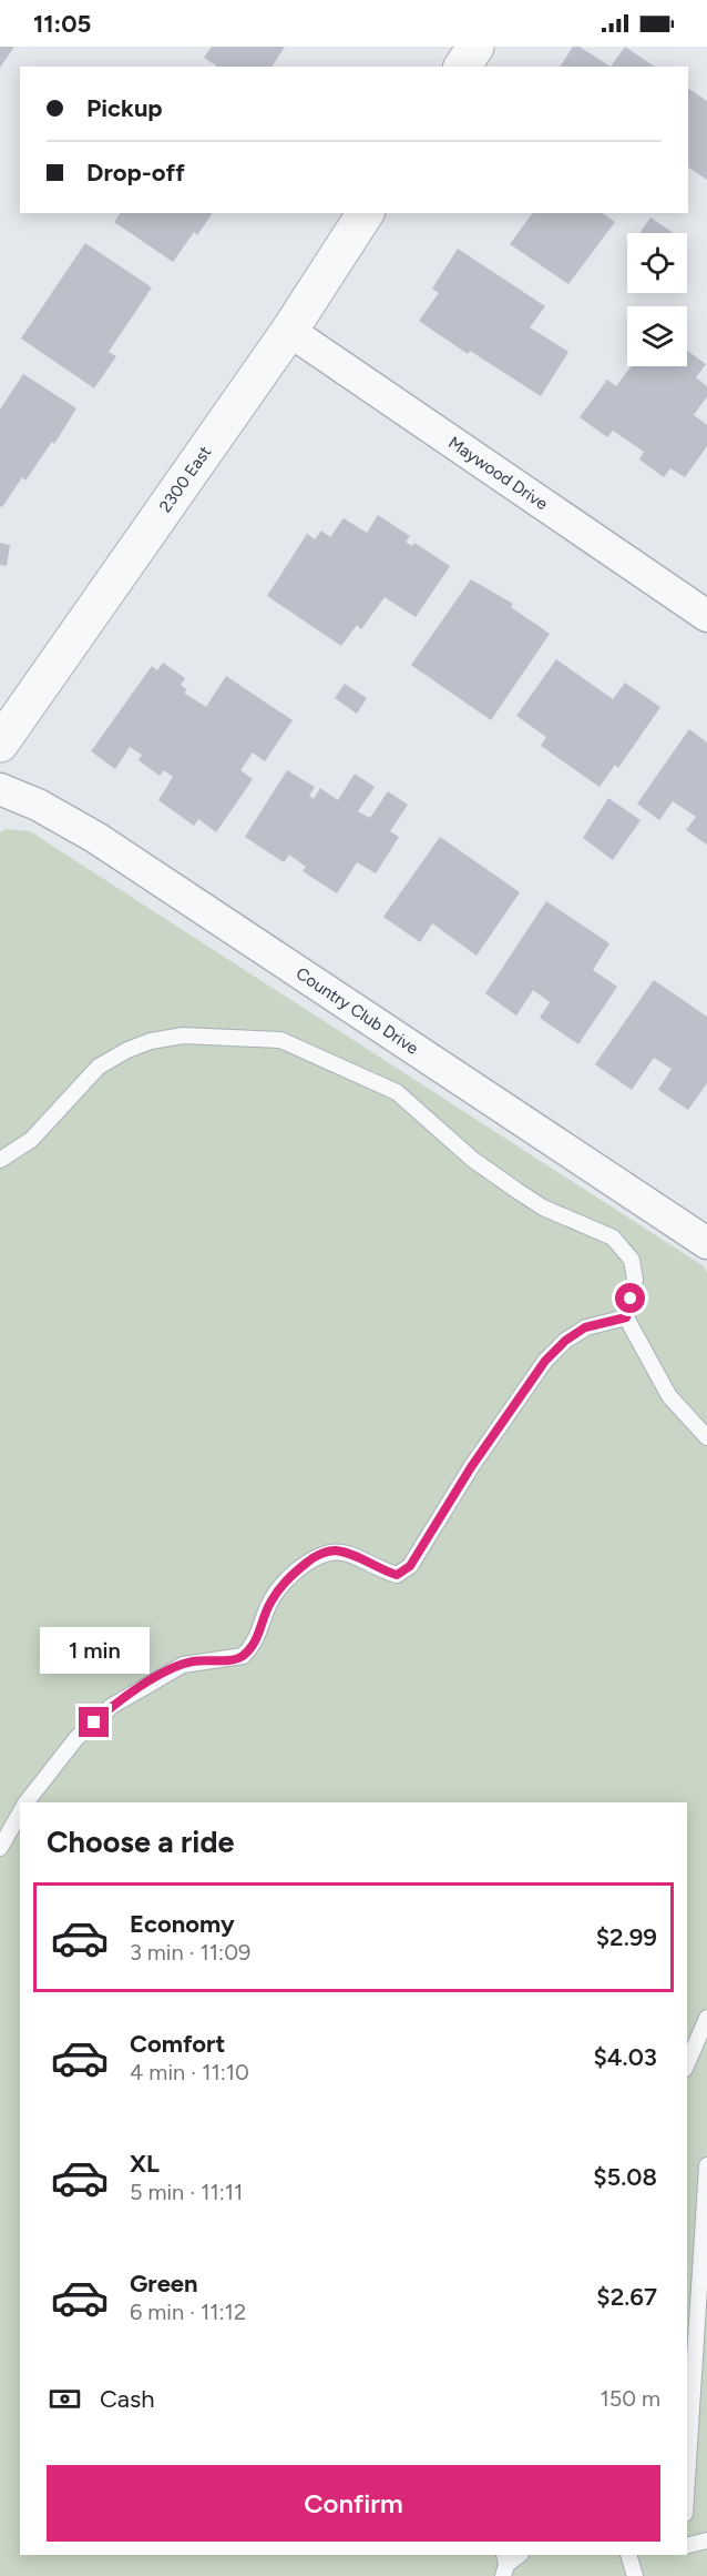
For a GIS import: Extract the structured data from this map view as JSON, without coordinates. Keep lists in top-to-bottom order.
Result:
{
  "streets": {
    "street": ["Maywood Drive", "2300 East", "Country Club Drive"]
  },
  "crossings": [
    ["Maywood Drive", "2300 East"]
  ],
  "page": {
    "status": "11:05",
    "banner": ["Pickup", "Drop-off"],
    "bubble": "1 min",
    "heading": "Choose a ride",
    "list": [
      {
        "name": "Economy",
        "note": "3 min · 11:09",
        "value": "$2.99"
      },
      {
        "name": "Comfort",
        "note": "4 min · 11:10",
        "value": "$4.03"
      },
      {
        "name": "XL",
        "note": "5 min · 11:11",
        "value": "$5.08"
      },
      {
        "name": "Green",
        "note": "6 min · 11:12",
        "value": "$2.67"
      }
    ],
    "pay": ["Cash", "150 m"],
    "buttons": "Confirm"
  }
}
